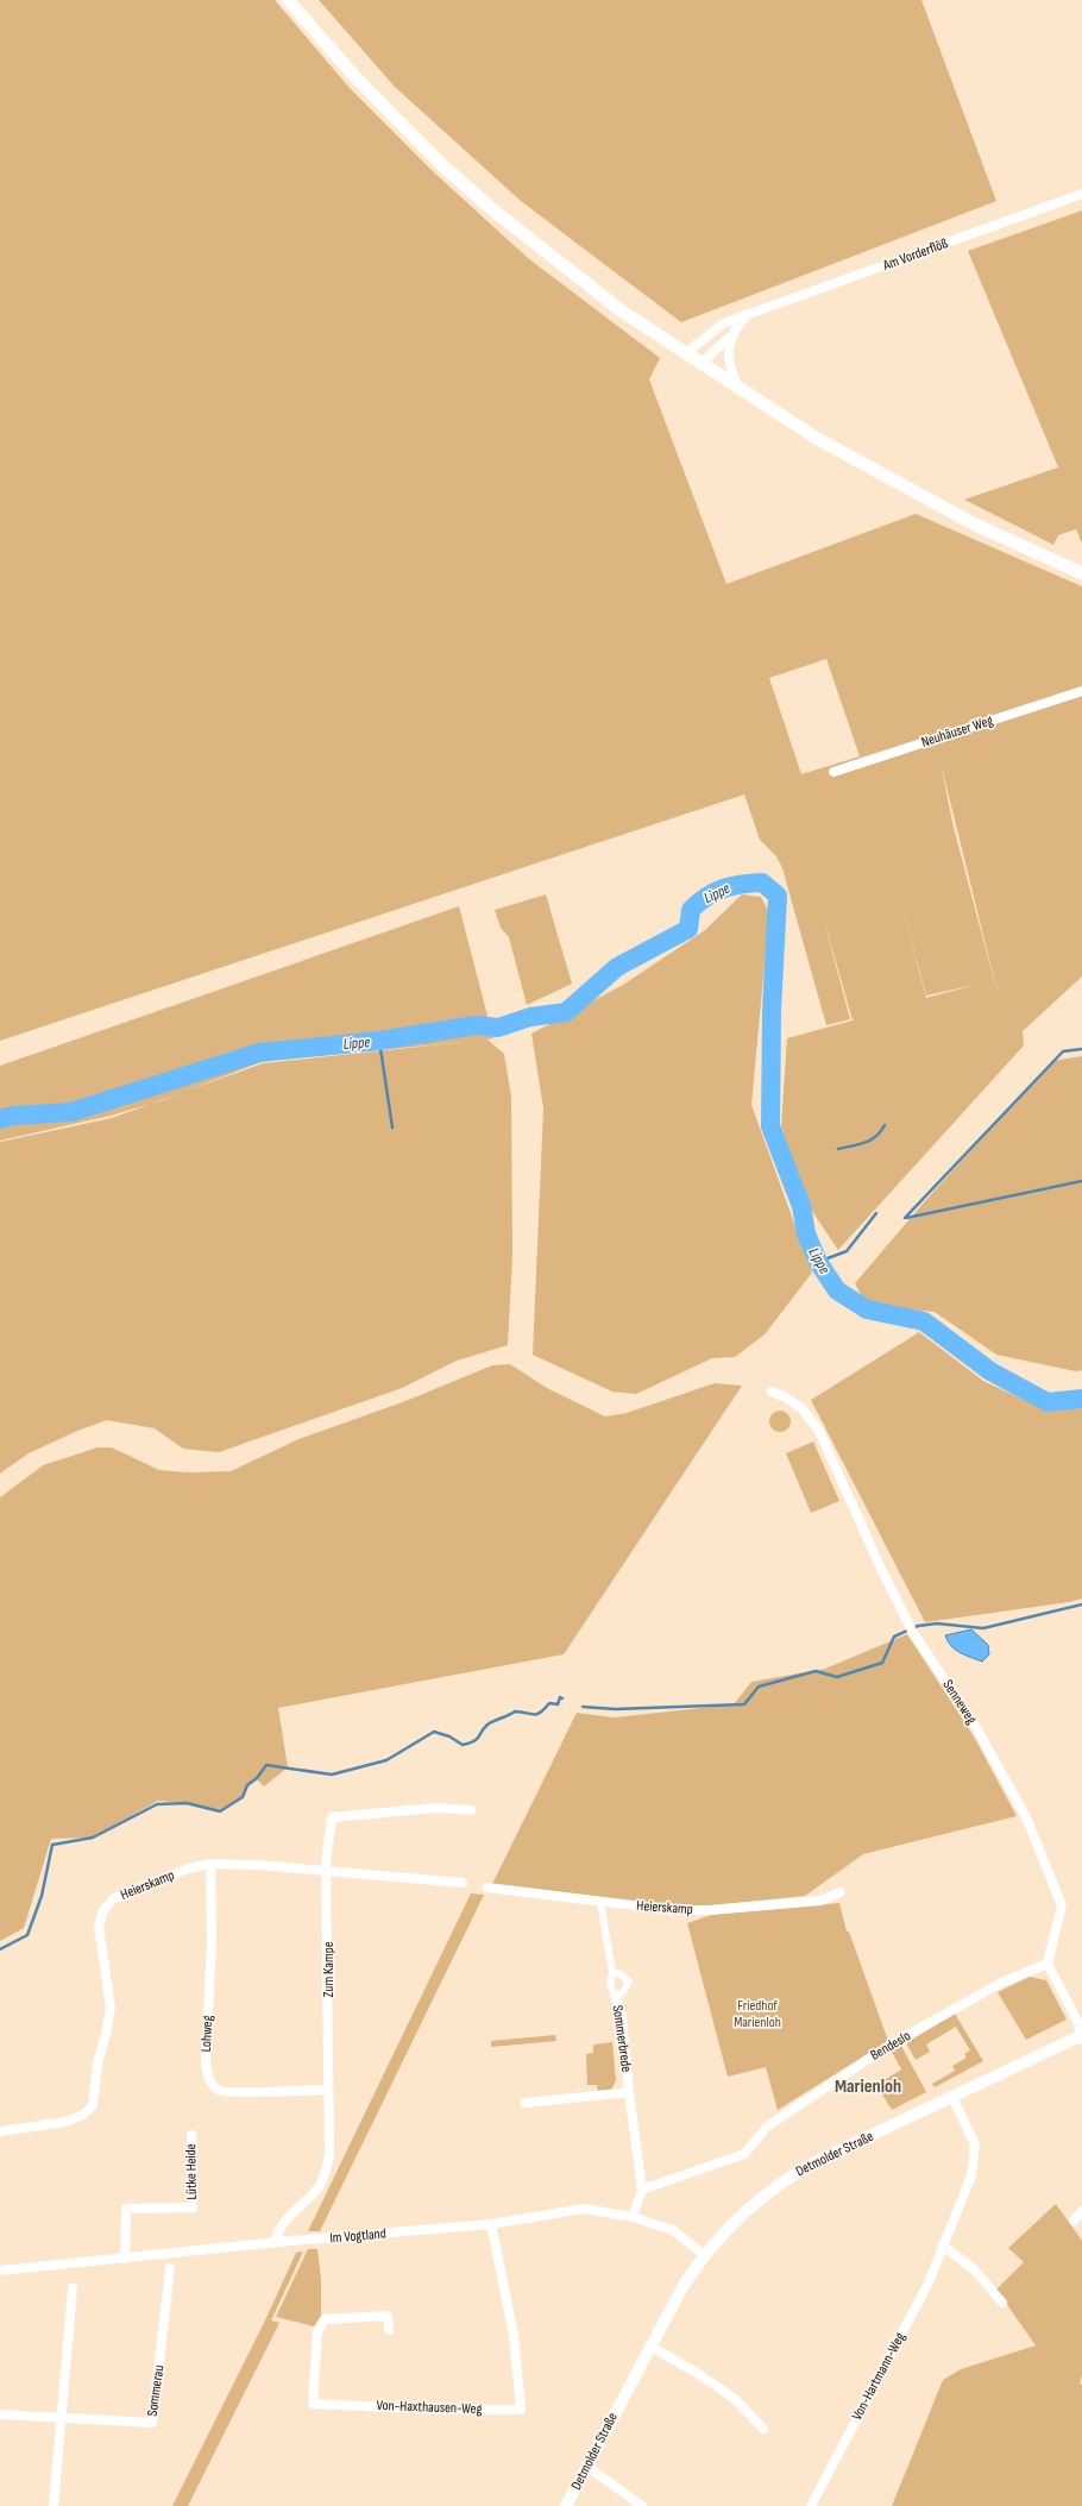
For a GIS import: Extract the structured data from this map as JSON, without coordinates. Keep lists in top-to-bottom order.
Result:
{
  "streets": {
    "street": [
      "Am Vorderflöß",
      "Neuhäuser Weg",
      "Senneweg",
      "Heierskamp",
      "Zum Kampe",
      "Lohweg",
      "Sommerbrede",
      "Bendeslo",
      "Detmolder Straße",
      "Lütke Heide",
      "Im Vogtland",
      "Von-Hartmann-Weg",
      "Sommerau",
      "Von-Haxthausen-Weg"
    ]
  },
  "crossings": [
    ["Senneweg", "Bendeslo"],
    ["Heierskamp", "Zum Kampe"],
    ["Heierskamp", "Lohweg"],
    ["Heierskamp", "Sommerbrede"],
    ["Zum Kampe", "Lohweg"],
    ["Zum Kampe", "Im Vogtland"],
    ["Sommerbrede", "Bendeslo"],
    ["Sommerbrede", "Im Vogtland"],
    ["Detmolder Straße", "Im Vogtland"],
    ["Detmolder Straße", "Von-Hartmann-Weg"],
    ["Lütke Heide", "Im Vogtland"],
    ["Im Vogtland", "Von-Haxthausen-Weg"]
  ],
  "districts": ["Marienloh"],
  "water": ["Lippe"],
  "parks": ["Friedhof Marienloh"]
}
